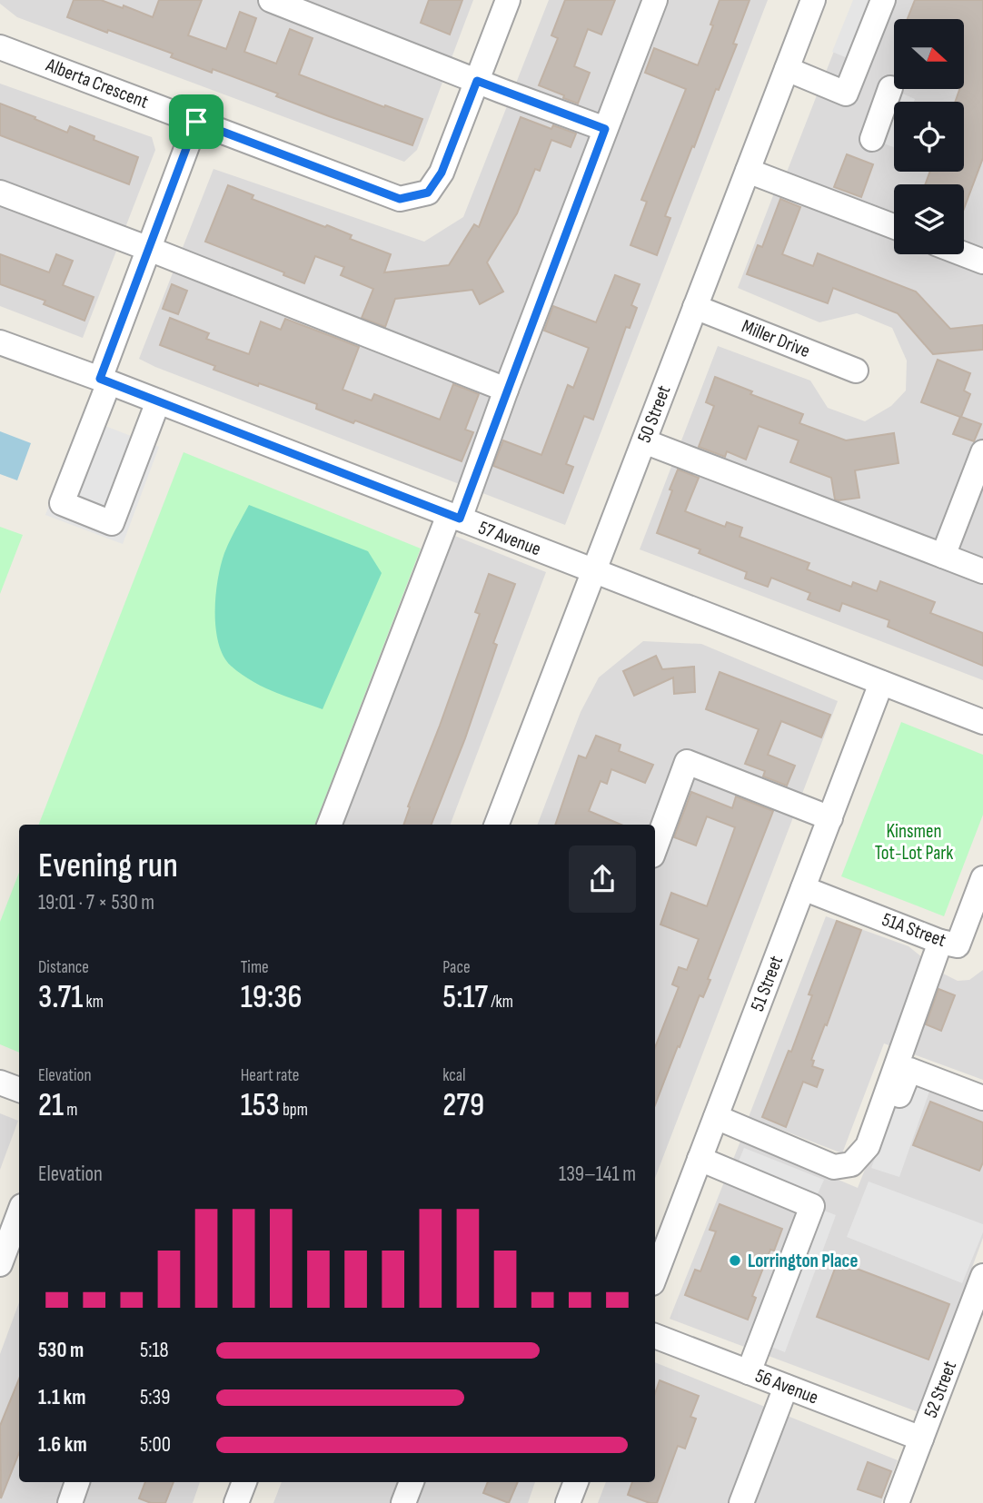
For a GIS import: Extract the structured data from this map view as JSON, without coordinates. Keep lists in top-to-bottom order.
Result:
{
  "streets": {
    "street": [
      "Alberta Crescent",
      "Miller Drive",
      "50 Street",
      "57 Avenue",
      "51A Street",
      "51 Street",
      "56 Avenue",
      "52 Street"
    ]
  },
  "crossings": [
    ["Miller Drive", "50 Street"],
    ["50 Street", "57 Avenue"],
    ["57 Avenue", "51 Street"],
    ["51A Street", "51 Street"],
    ["56 Avenue", "52 Street"]
  ],
  "parks": ["Kinsmen Tot-Lot Park"],
  "places": ["Lorrington Place"],
  "north": "right",
  "page": {
    "heading": ["Evening run", "19:01 · 7 × 530 m"],
    "stats": [
      ["Distance", "3.71 km"],
      ["Time", "19:36"],
      ["Pace", "5:17 /km"],
      ["Elevation", "21 m"],
      ["Heart rate", "153 bpm"],
      ["kcal", "279"]
    ],
    "chart": ["Elevation", "139–141 m"],
    "list": [
      {
        "name": "530 m",
        "note": "5:18"
      },
      {
        "name": "1.1 km",
        "note": "5:39"
      },
      {
        "name": "1.6 km",
        "note": "5:00"
      }
    ]
  }
}
